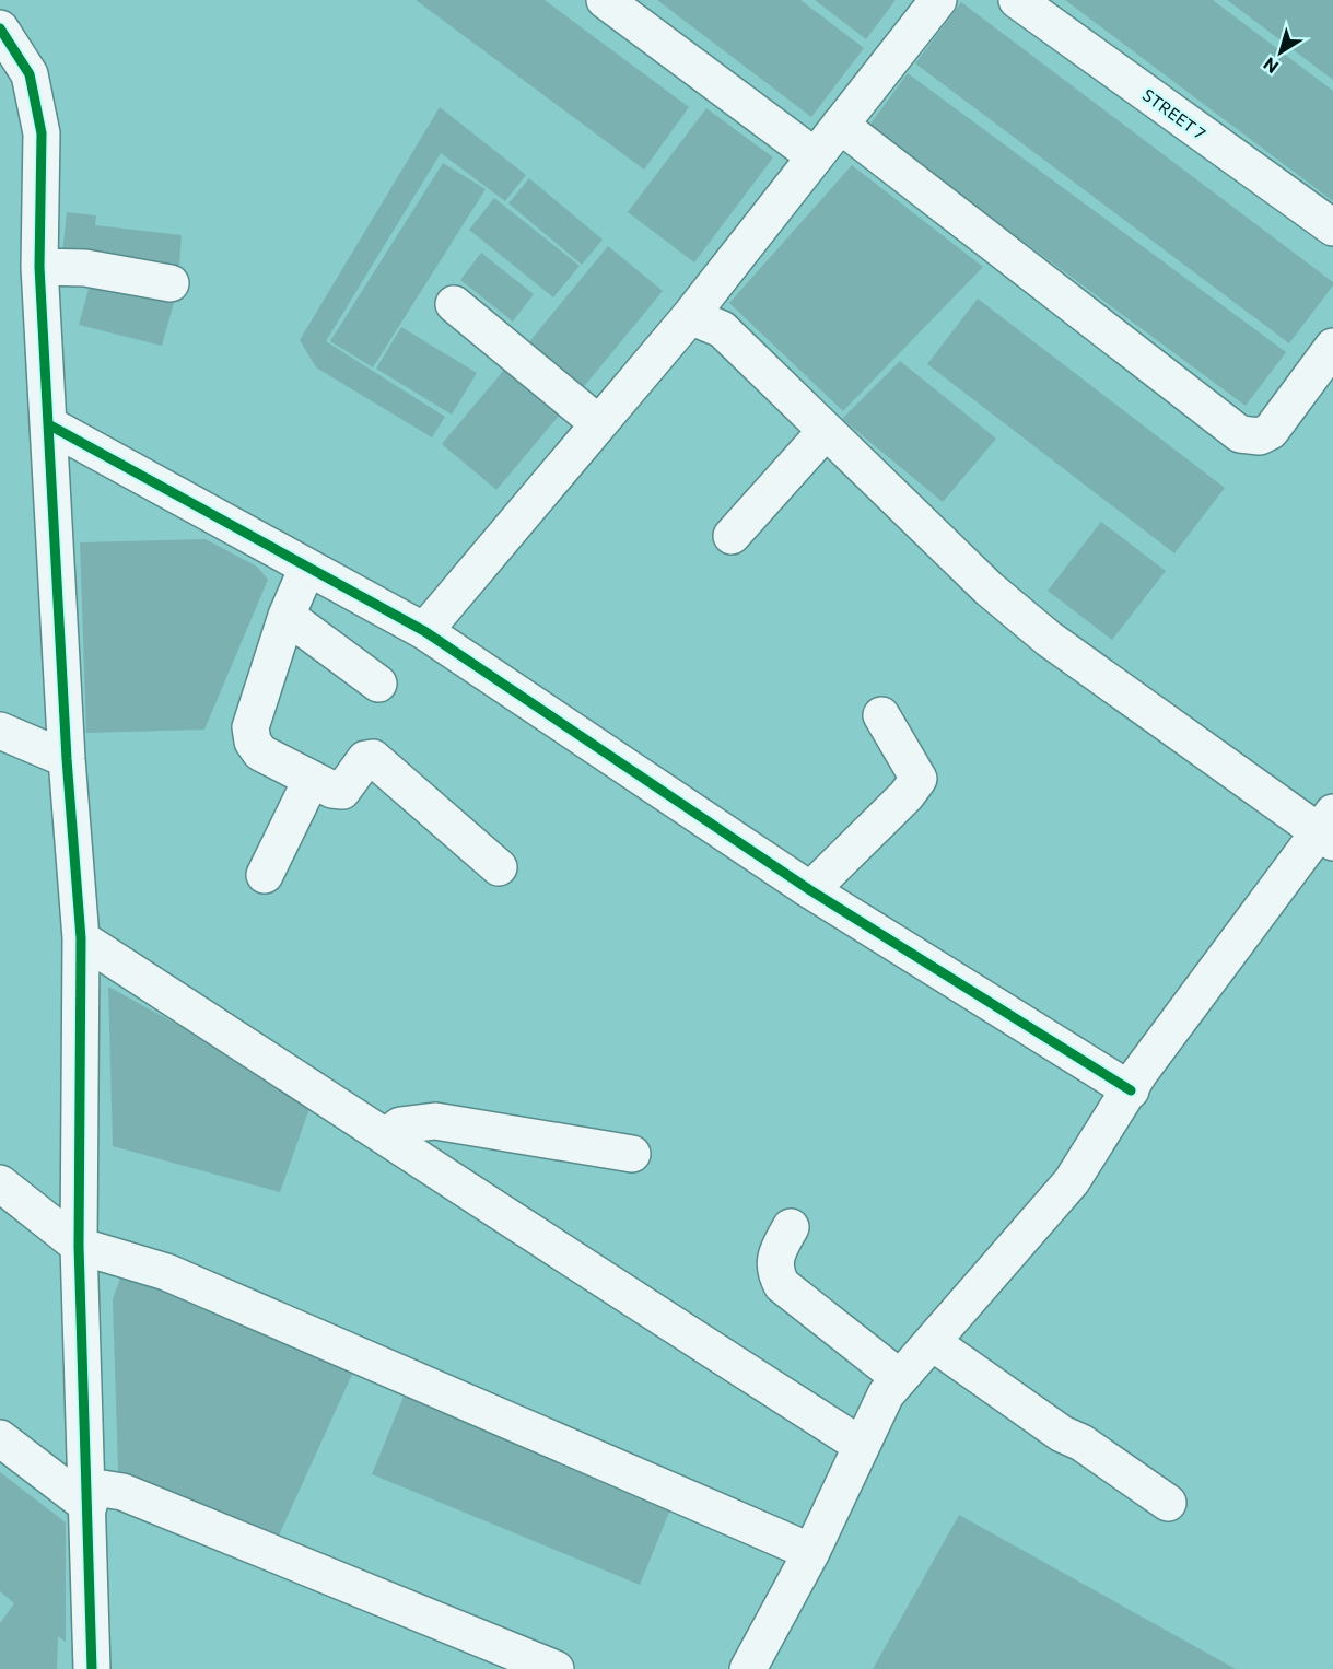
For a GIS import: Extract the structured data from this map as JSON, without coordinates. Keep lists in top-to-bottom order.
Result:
{
  "streets": {
    "street": ["STREET 7"]
  },
  "north": "bottom left"
}
